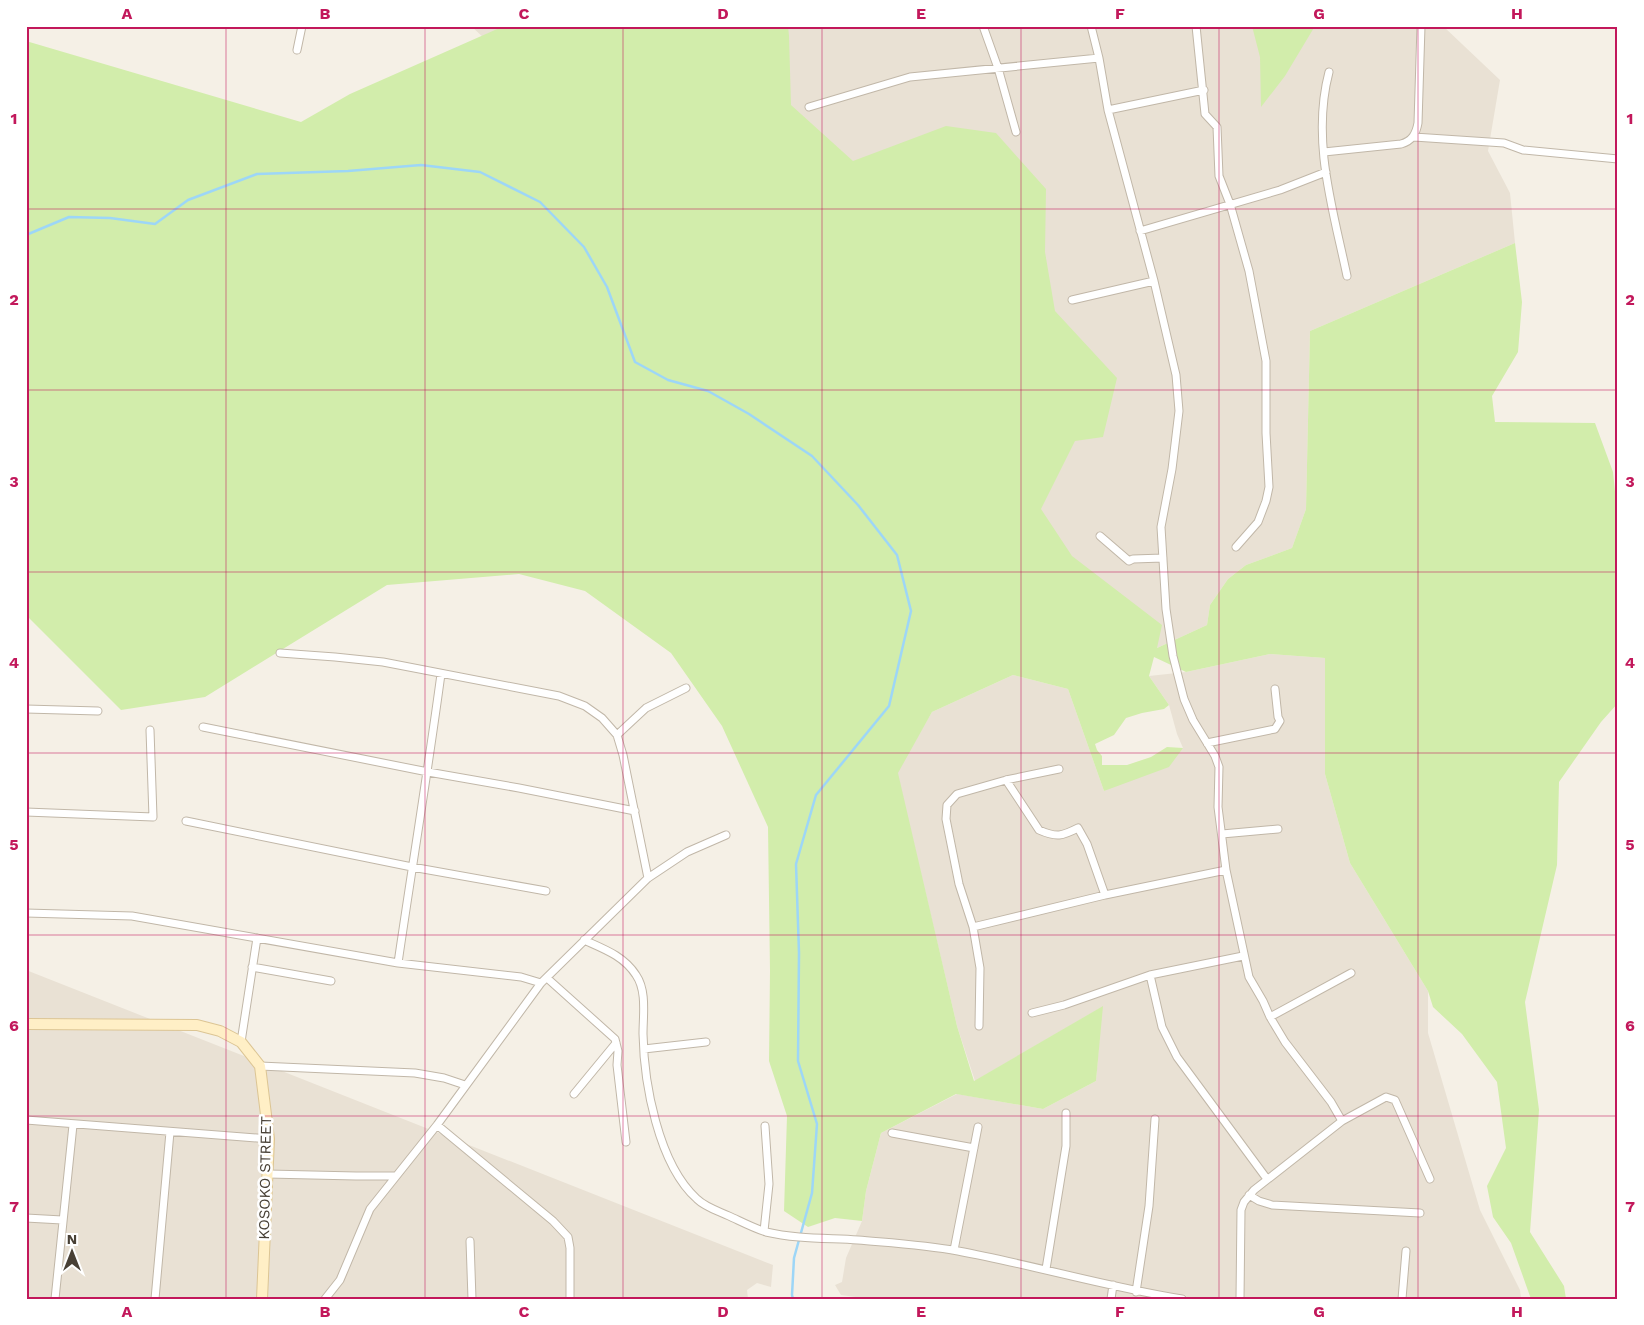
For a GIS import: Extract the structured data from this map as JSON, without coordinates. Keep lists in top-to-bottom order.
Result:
{
  "streets": {
    "street": ["KOSOKO STREET"]
  },
  "north": "top",
  "grid": {
    "columns": [
      "A",
      "B",
      "C",
      "D",
      "E",
      "F",
      "G",
      "H"
    ],
    "rows": [
      "1",
      "2",
      "3",
      "4",
      "5",
      "6",
      "7"
    ]
  }
}
